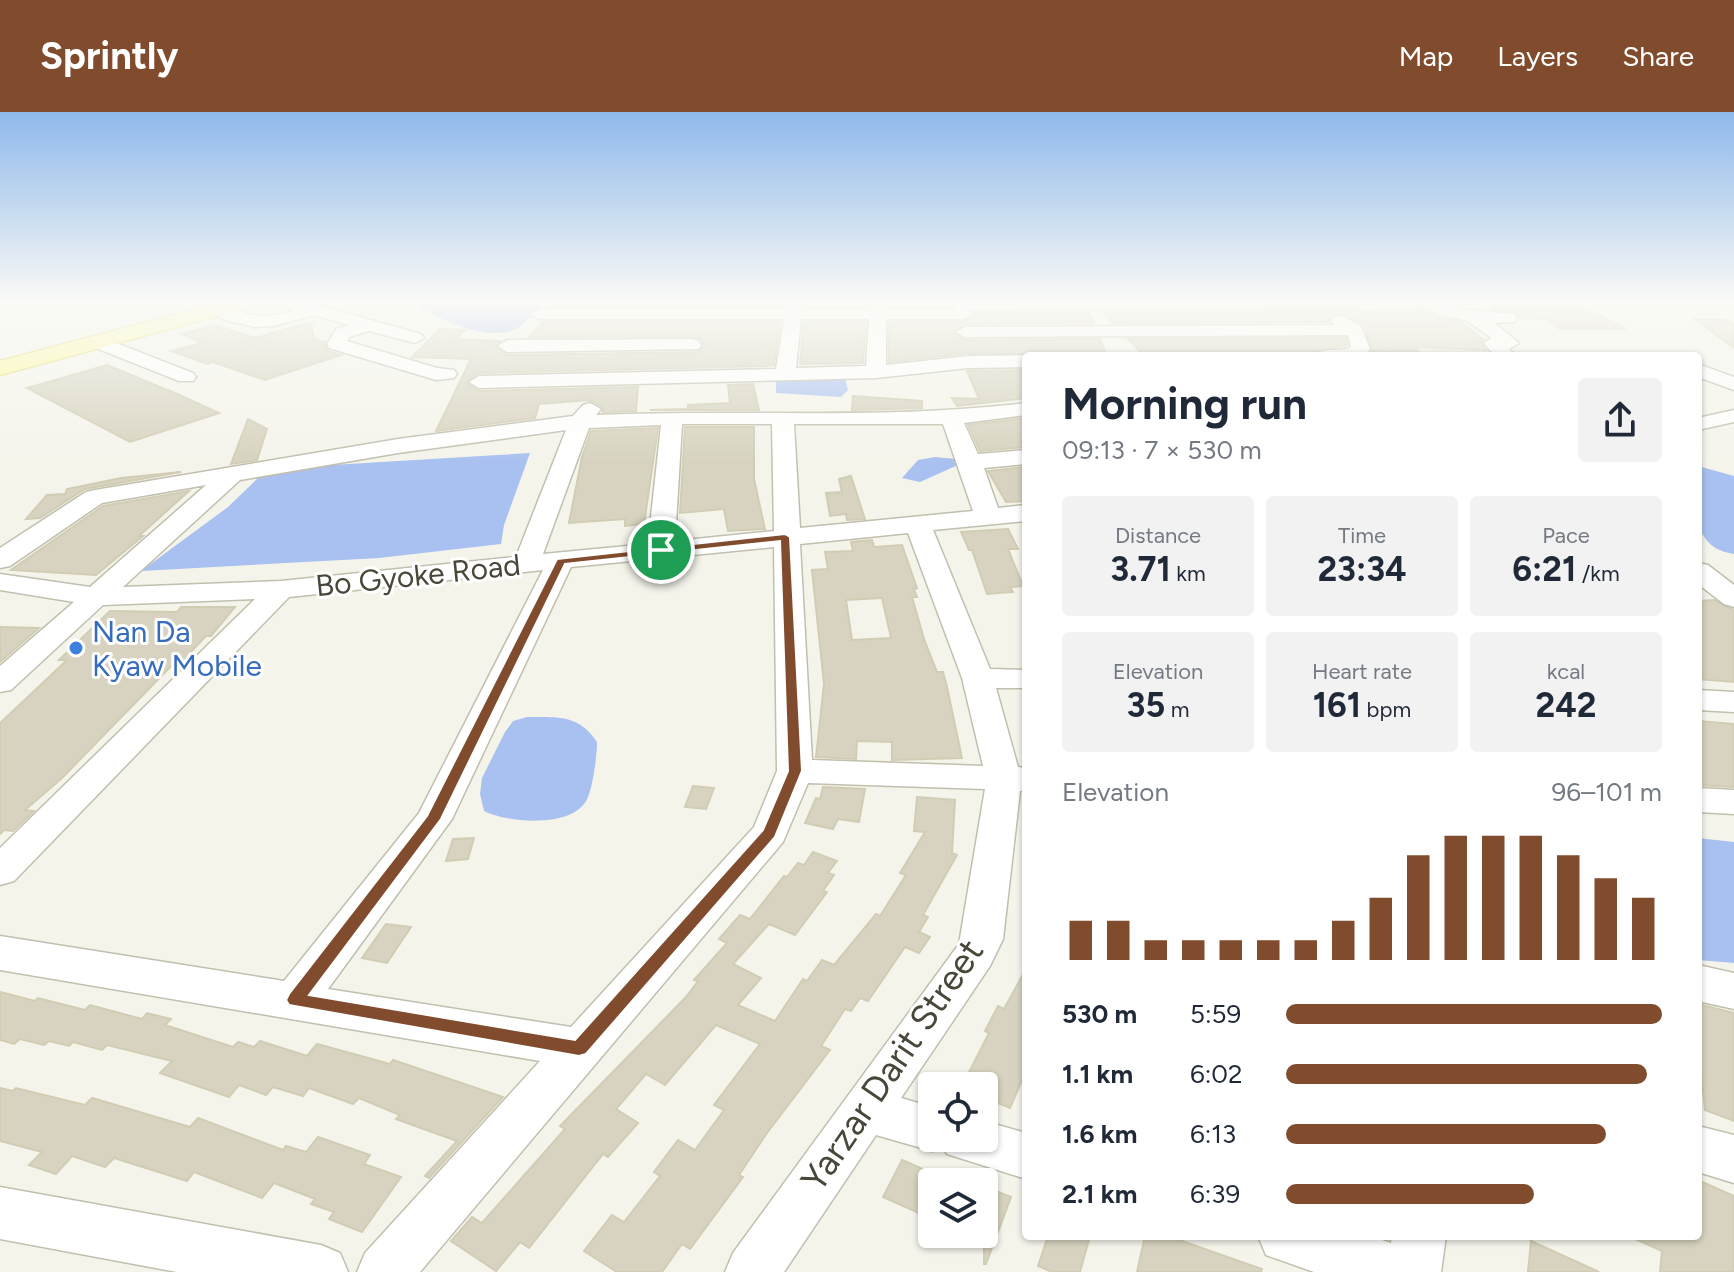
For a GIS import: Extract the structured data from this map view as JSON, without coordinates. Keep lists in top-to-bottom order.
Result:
{
  "streets": {
    "street": ["Bo Gyoke Road", "Yarzar Darit Street"]
  },
  "crossings": [
    ["Bo Gyoke Road", "Yarzar Darit Street"]
  ],
  "places": ["Nan Da Kyaw Mobile"],
  "page": {
    "header": "Sprintly",
    "nav": ["Map", "Layers", "Share"],
    "heading": ["Morning run", "09:13 · 7 × 530 m"],
    "stats": [
      ["Distance", "3.71 km"],
      ["Time", "23:34"],
      ["Pace", "6:21 /km"],
      ["Elevation", "35 m"],
      ["Heart rate", "161 bpm"],
      ["kcal", "242"]
    ],
    "chart": ["Elevation", "96–101 m"],
    "list": [
      {
        "name": "530 m",
        "note": "5:59"
      },
      {
        "name": "1.1 km",
        "note": "6:02"
      },
      {
        "name": "1.6 km",
        "note": "6:13"
      },
      {
        "name": "2.1 km",
        "note": "6:39"
      }
    ]
  }
}
